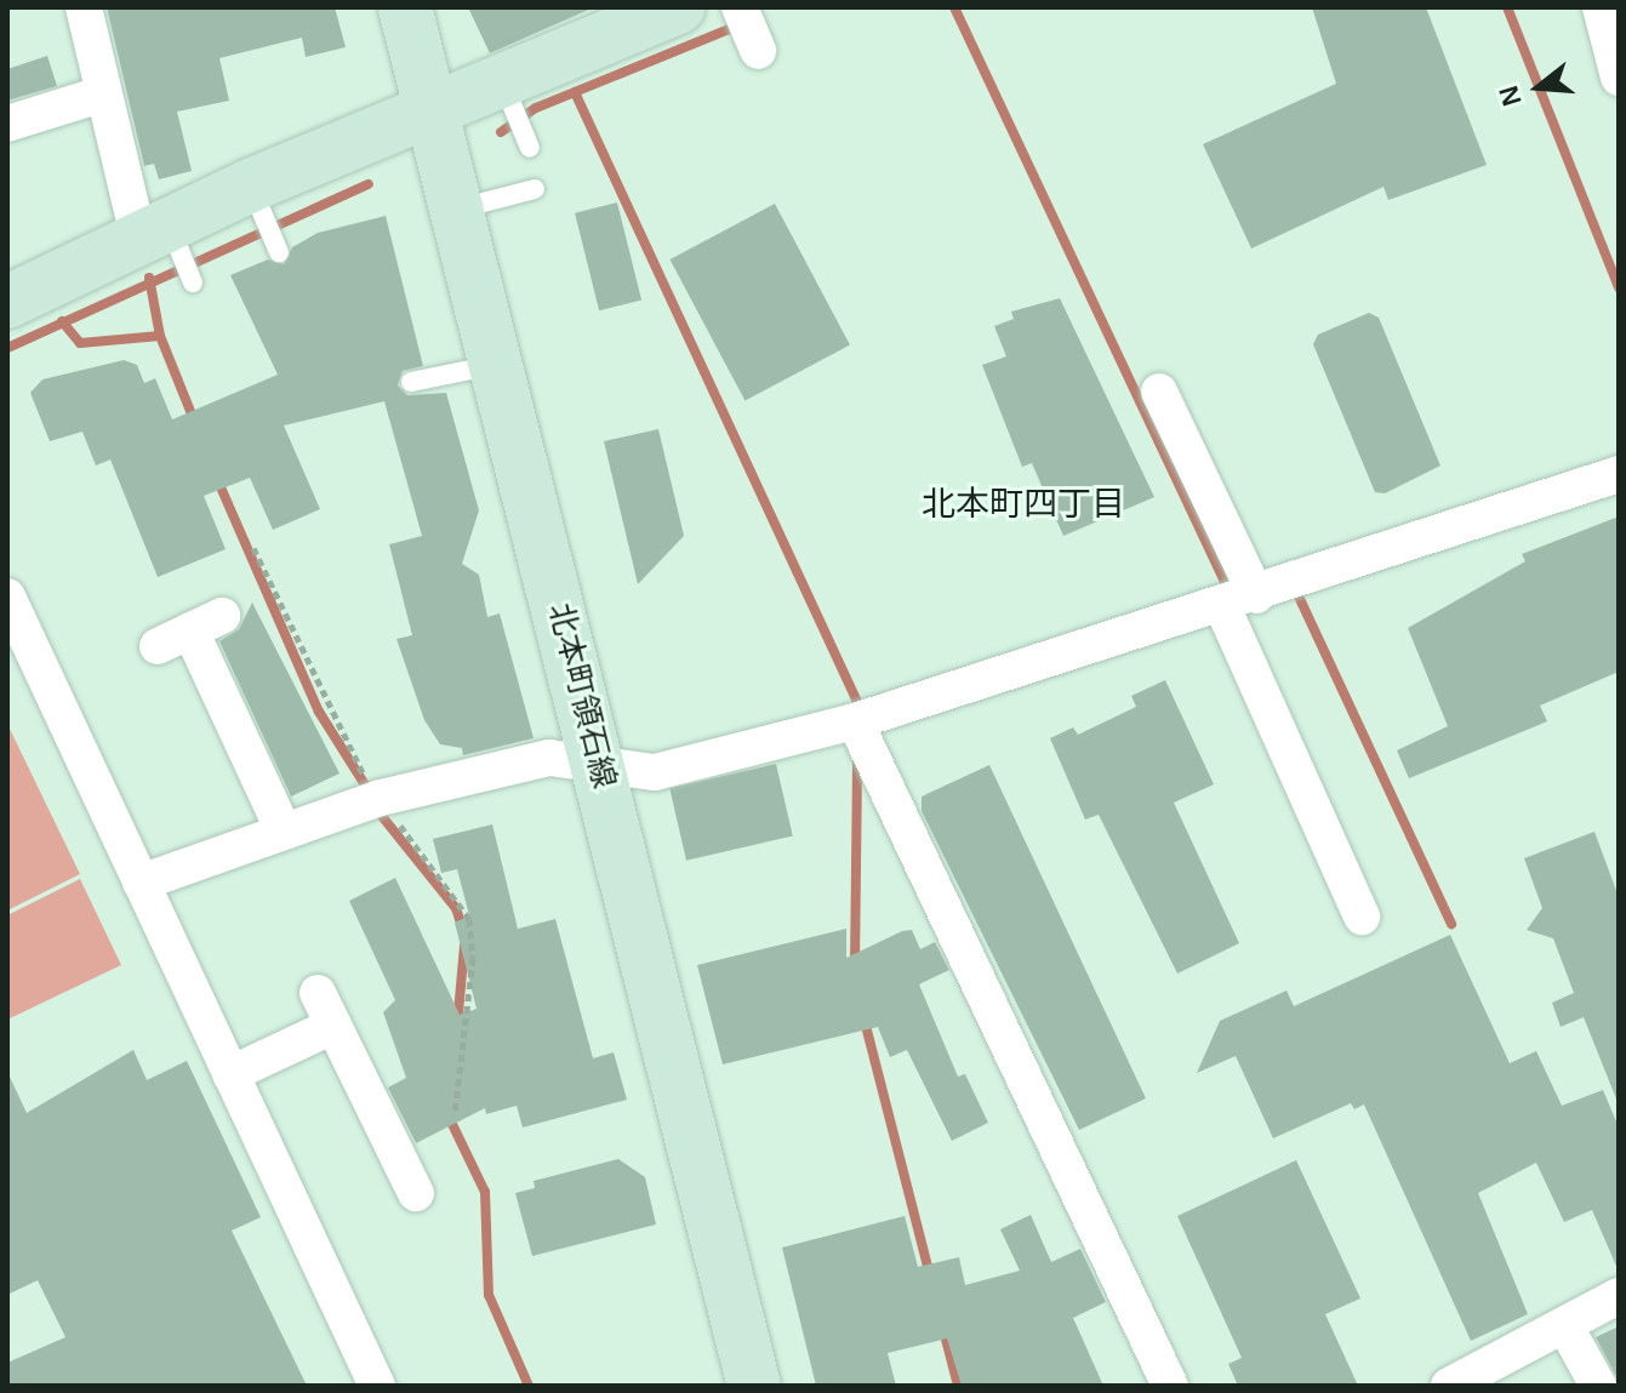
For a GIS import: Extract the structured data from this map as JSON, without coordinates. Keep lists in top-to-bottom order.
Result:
{
  "streets": {
    "main road": ["北本町領石線"]
  },
  "districts": ["北本町四丁目"],
  "north": "left"
}
